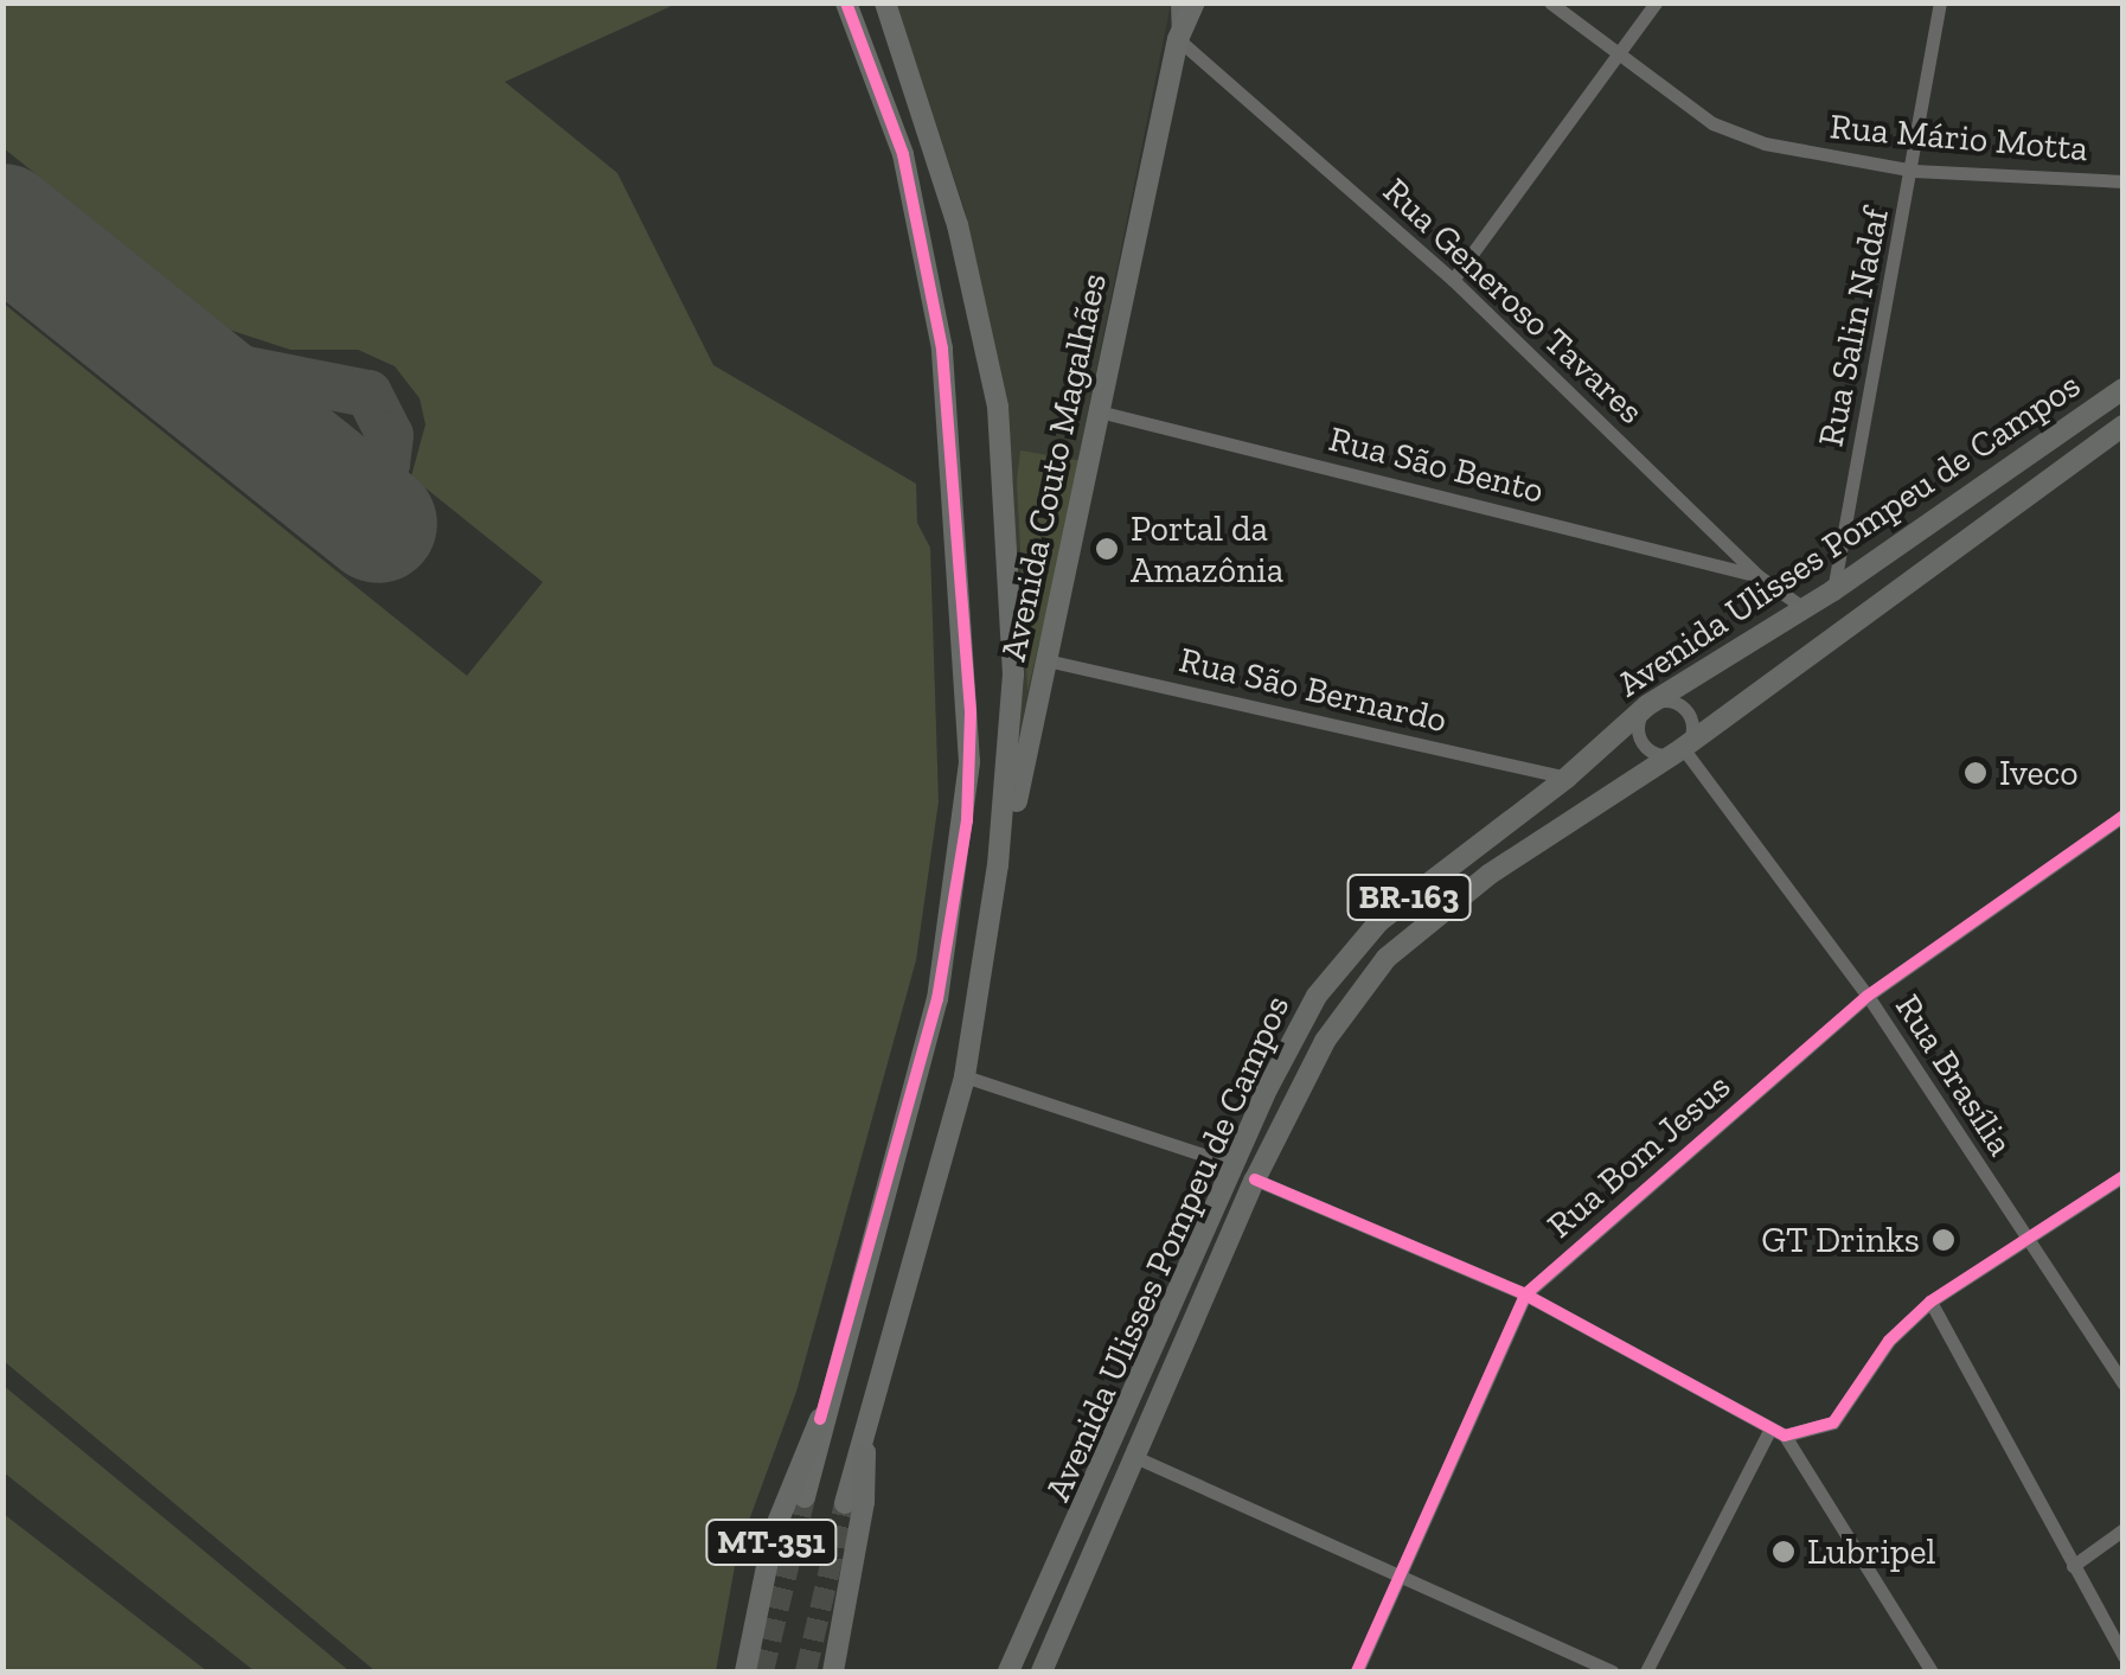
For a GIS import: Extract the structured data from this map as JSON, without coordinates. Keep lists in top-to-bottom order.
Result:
{
  "streets": {
    "main road": [
      "Avenida Couto Magalhães",
      "Avenida Ulisses Pompeu de Campos",
      "BR-163",
      "MT-351"
    ],
    "street": [
      "Rua Mário Motta",
      "Rua Generoso Tavares",
      "Rua Salin Nadaf",
      "Rua São Bento",
      "Rua São Bernardo",
      "Rua Brasília",
      "Rua Bom Jesus"
    ]
  },
  "crossings": [
    ["Rua Mário Motta", "Rua Salin Nadaf"],
    ["Rua Generoso Tavares", "Rua São Bento"],
    ["Rua Generoso Tavares", "Avenida Couto Magalhães"],
    ["Rua Generoso Tavares", "Avenida Ulisses Pompeu de Campos"],
    ["Rua Salin Nadaf", "Avenida Ulisses Pompeu de Campos"],
    ["Rua São Bento", "Avenida Couto Magalhães"],
    ["Avenida Couto Magalhães", "Rua São Bernardo"],
    ["Avenida Couto Magalhães", "MT-351"],
    ["Avenida Ulisses Pompeu de Campos", "Rua São Bernardo"],
    ["Avenida Ulisses Pompeu de Campos", "Rua Brasília"],
    ["Rua Brasília", "Rua Bom Jesus"]
  ],
  "places": [
    "Portal da Amazônia",
    "Iveco",
    "GT Drinks",
    "Lubripel"
  ]
}
